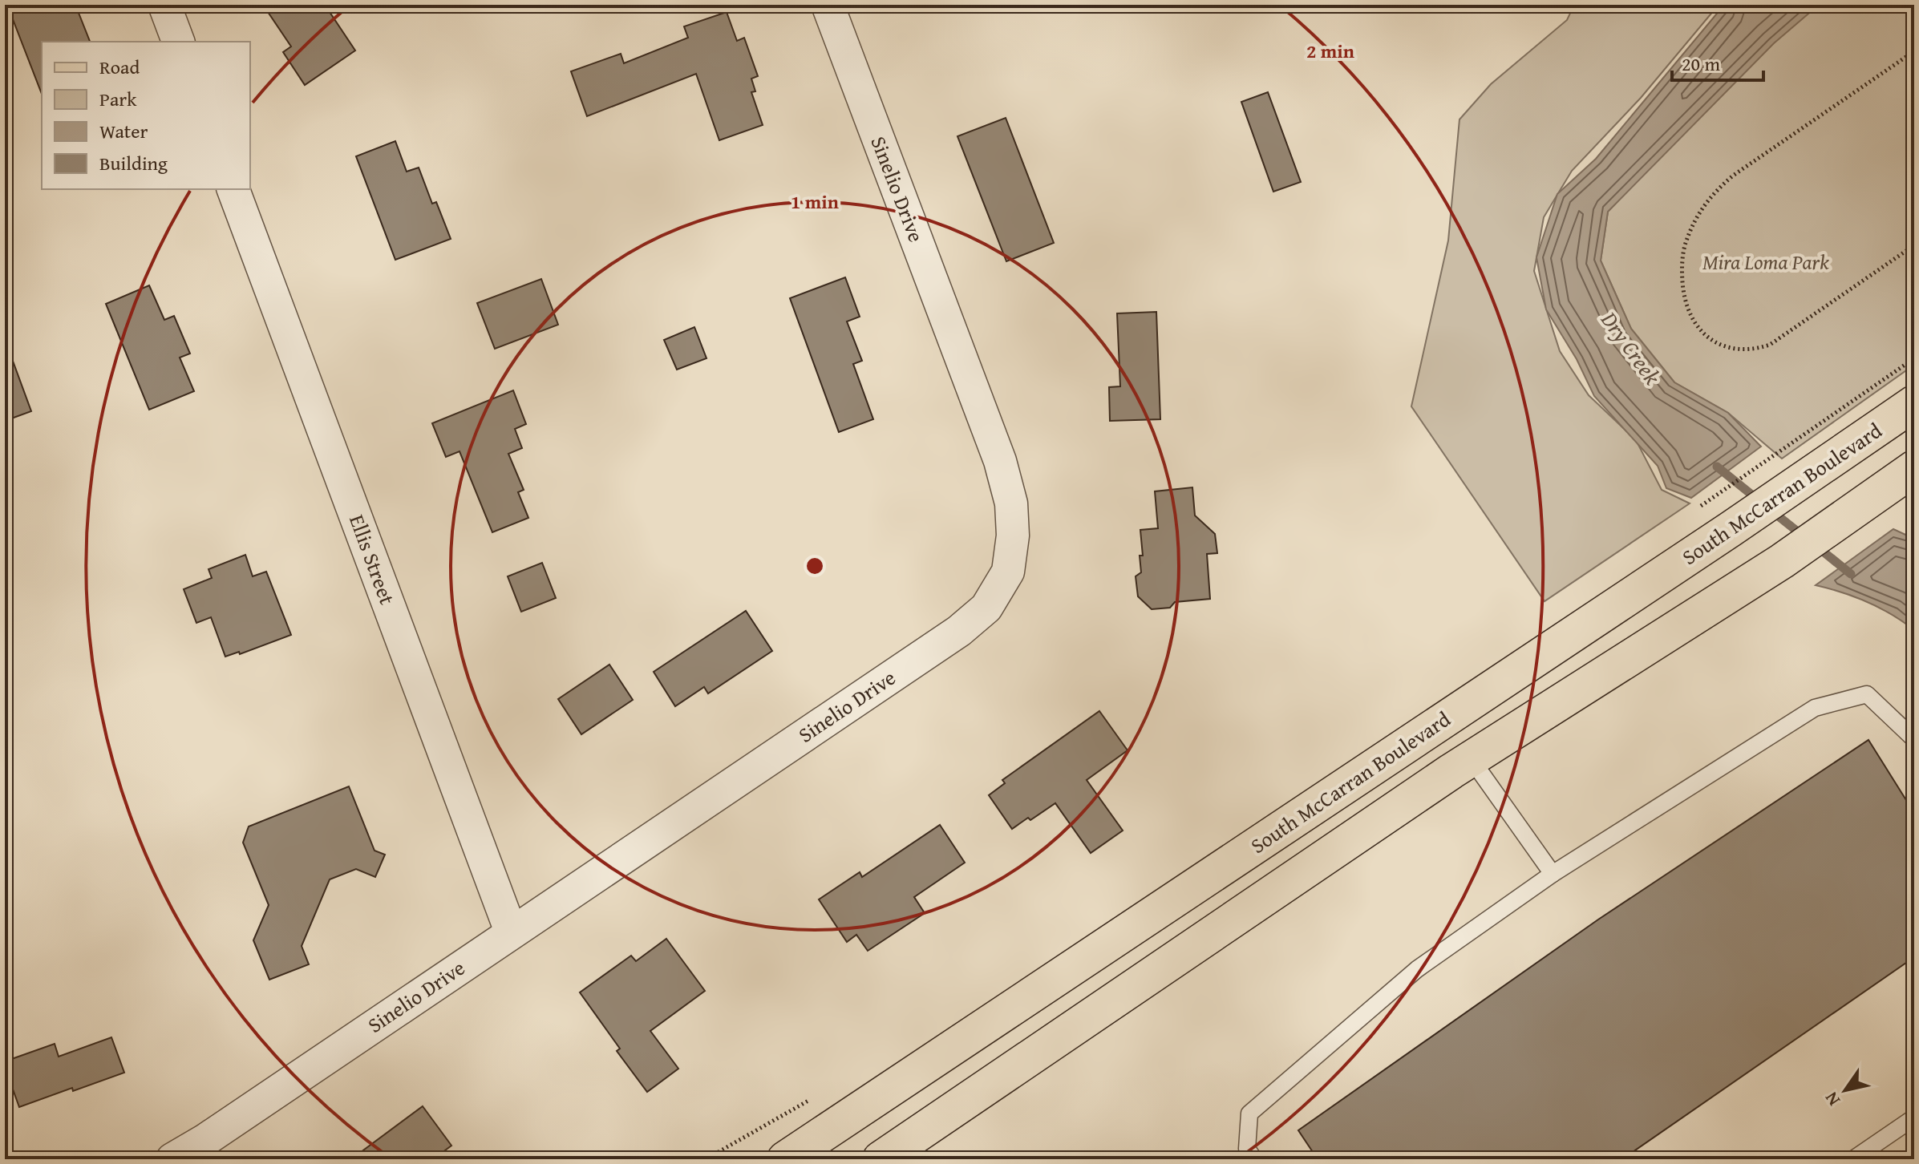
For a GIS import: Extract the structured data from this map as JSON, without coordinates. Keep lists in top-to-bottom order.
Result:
{
  "streets": {
    "main road": ["South McCarran Boulevard"],
    "street": ["Sinelio Drive", "Ellis Street"]
  },
  "crossings": [
    ["Sinelio Drive", "Ellis Street"]
  ],
  "water": ["Dry Creek"],
  "parks": ["Mira Loma Park"],
  "legend": [
    "Road",
    "Park",
    "Water",
    "Building"
  ],
  "scale_bar": "20 m",
  "north": "bottom left",
  "rings": ["2 min", "1 min"]
}
